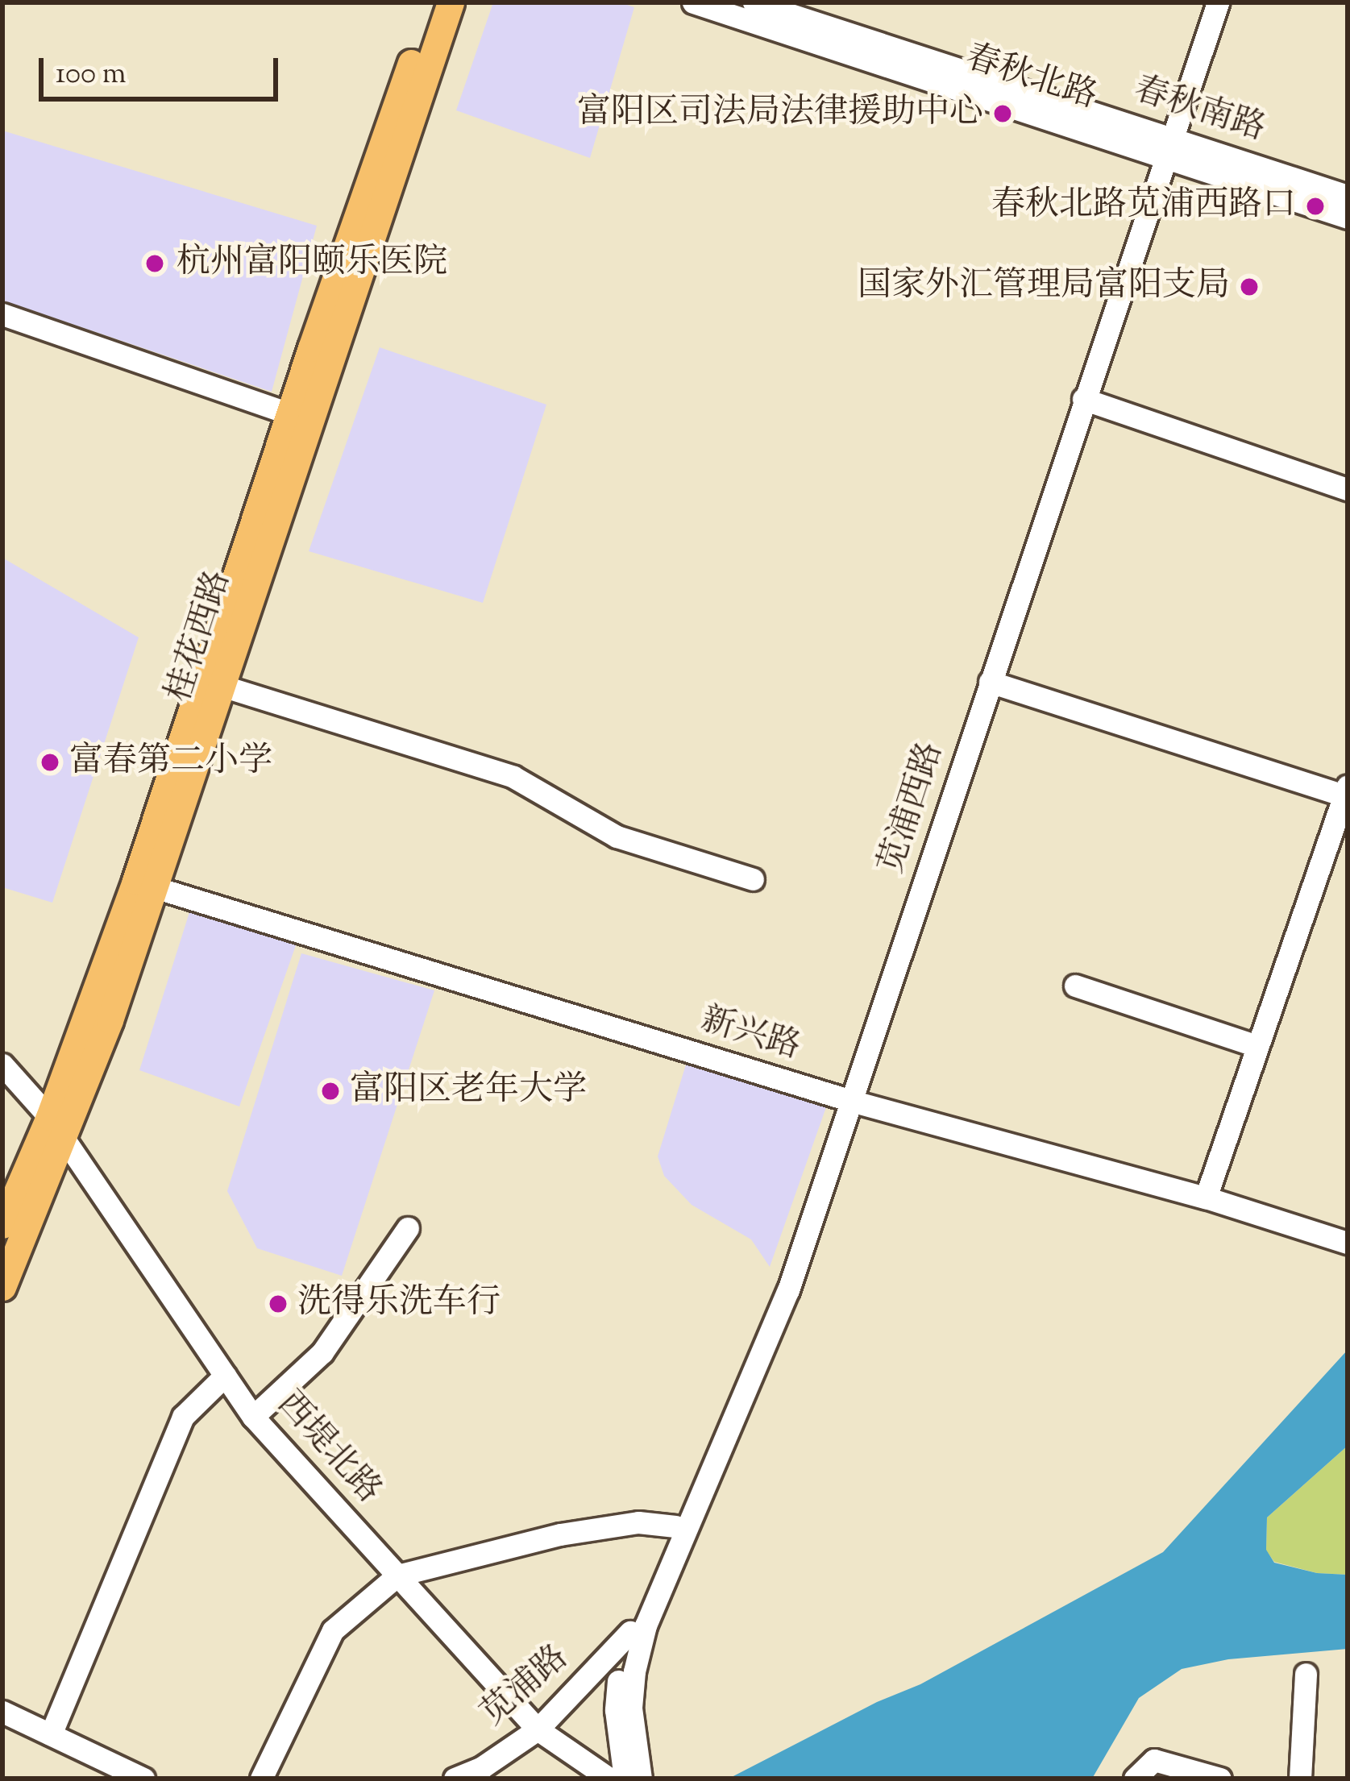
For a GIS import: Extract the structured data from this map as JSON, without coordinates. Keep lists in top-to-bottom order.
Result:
{
  "streets": {
    "main road": ["桂花西路"],
    "street": [
      "春秋北路",
      "春秋南路",
      "苋浦西路",
      "新兴路",
      "西堤北路",
      "苋浦路"
    ]
  },
  "crossings": [
    ["春秋北路", "春秋南路"],
    ["春秋北路", "苋浦西路"],
    ["春秋南路", "苋浦西路"],
    ["桂花西路", "新兴路"],
    ["桂花西路", "西堤北路"],
    ["苋浦西路", "新兴路"],
    ["苋浦西路", "苋浦路"],
    ["西堤北路", "苋浦路"]
  ],
  "places": [
    "富阳区司法局法律援助中心",
    "春秋北路苋浦西路口",
    "杭州富阳颐乐医院",
    "国家外汇管理局富阳支局",
    "富春第二小学",
    "富阳区老年大学",
    "洗得乐洗车行"
  ],
  "scale_bar": "100 m"
}
